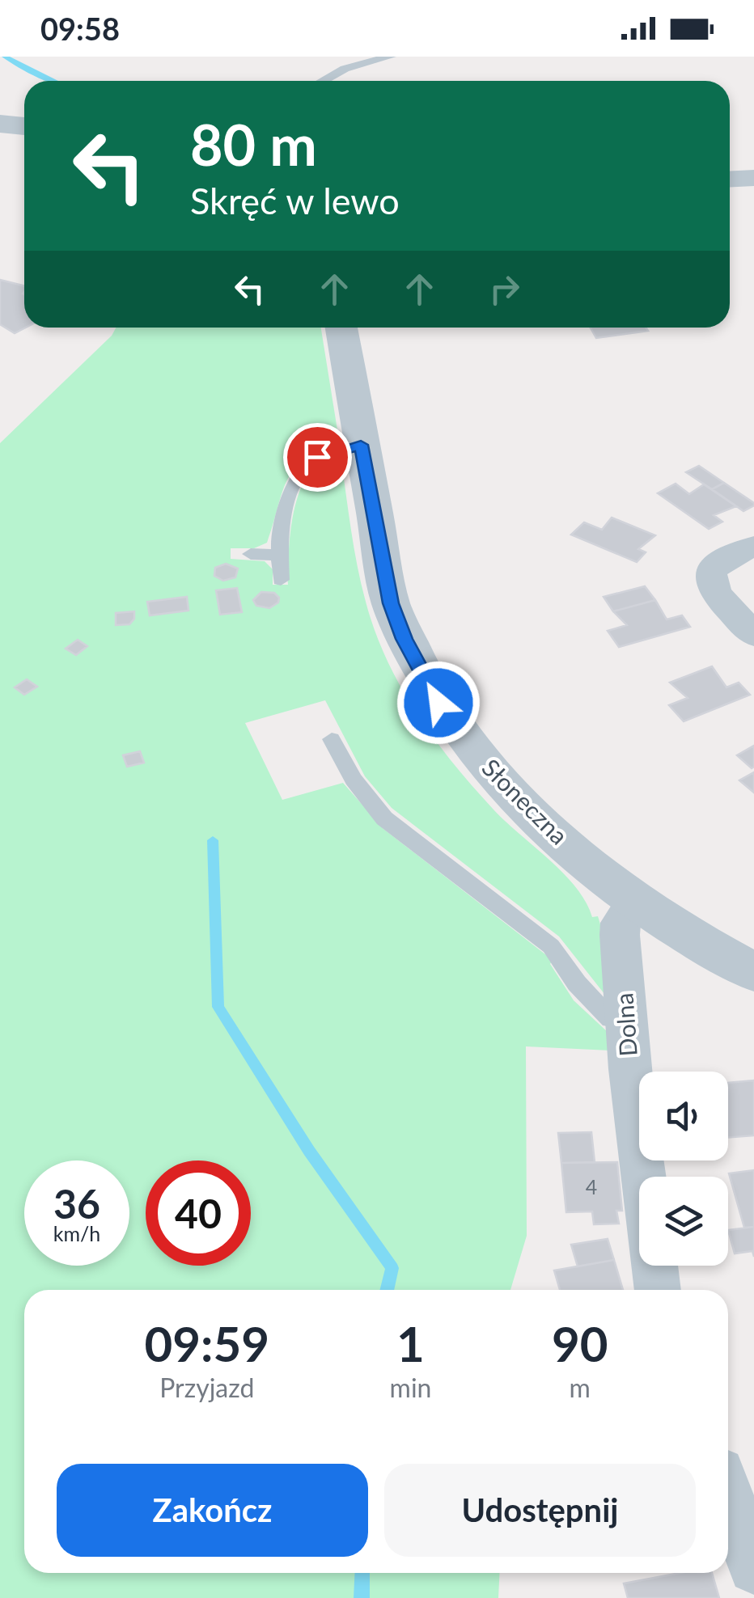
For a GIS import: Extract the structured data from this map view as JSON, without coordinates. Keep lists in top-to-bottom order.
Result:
{
  "streets": {
    "street": ["Słoneczna", "Dolna"]
  },
  "crossings": [
    ["Słoneczna", "Dolna"]
  ],
  "house_numbers": ["4"],
  "page": {
    "status": "09:58",
    "turn": ["80 m", "Skręć w lewo"],
    "speed": "36 km/h",
    "limit": "40",
    "eta": [
      "09:59",
      "Przyjazd",
      "1",
      "min",
      "90",
      "m"
    ],
    "buttons": ["Zakończ", "Udostępnij"]
  }
}
